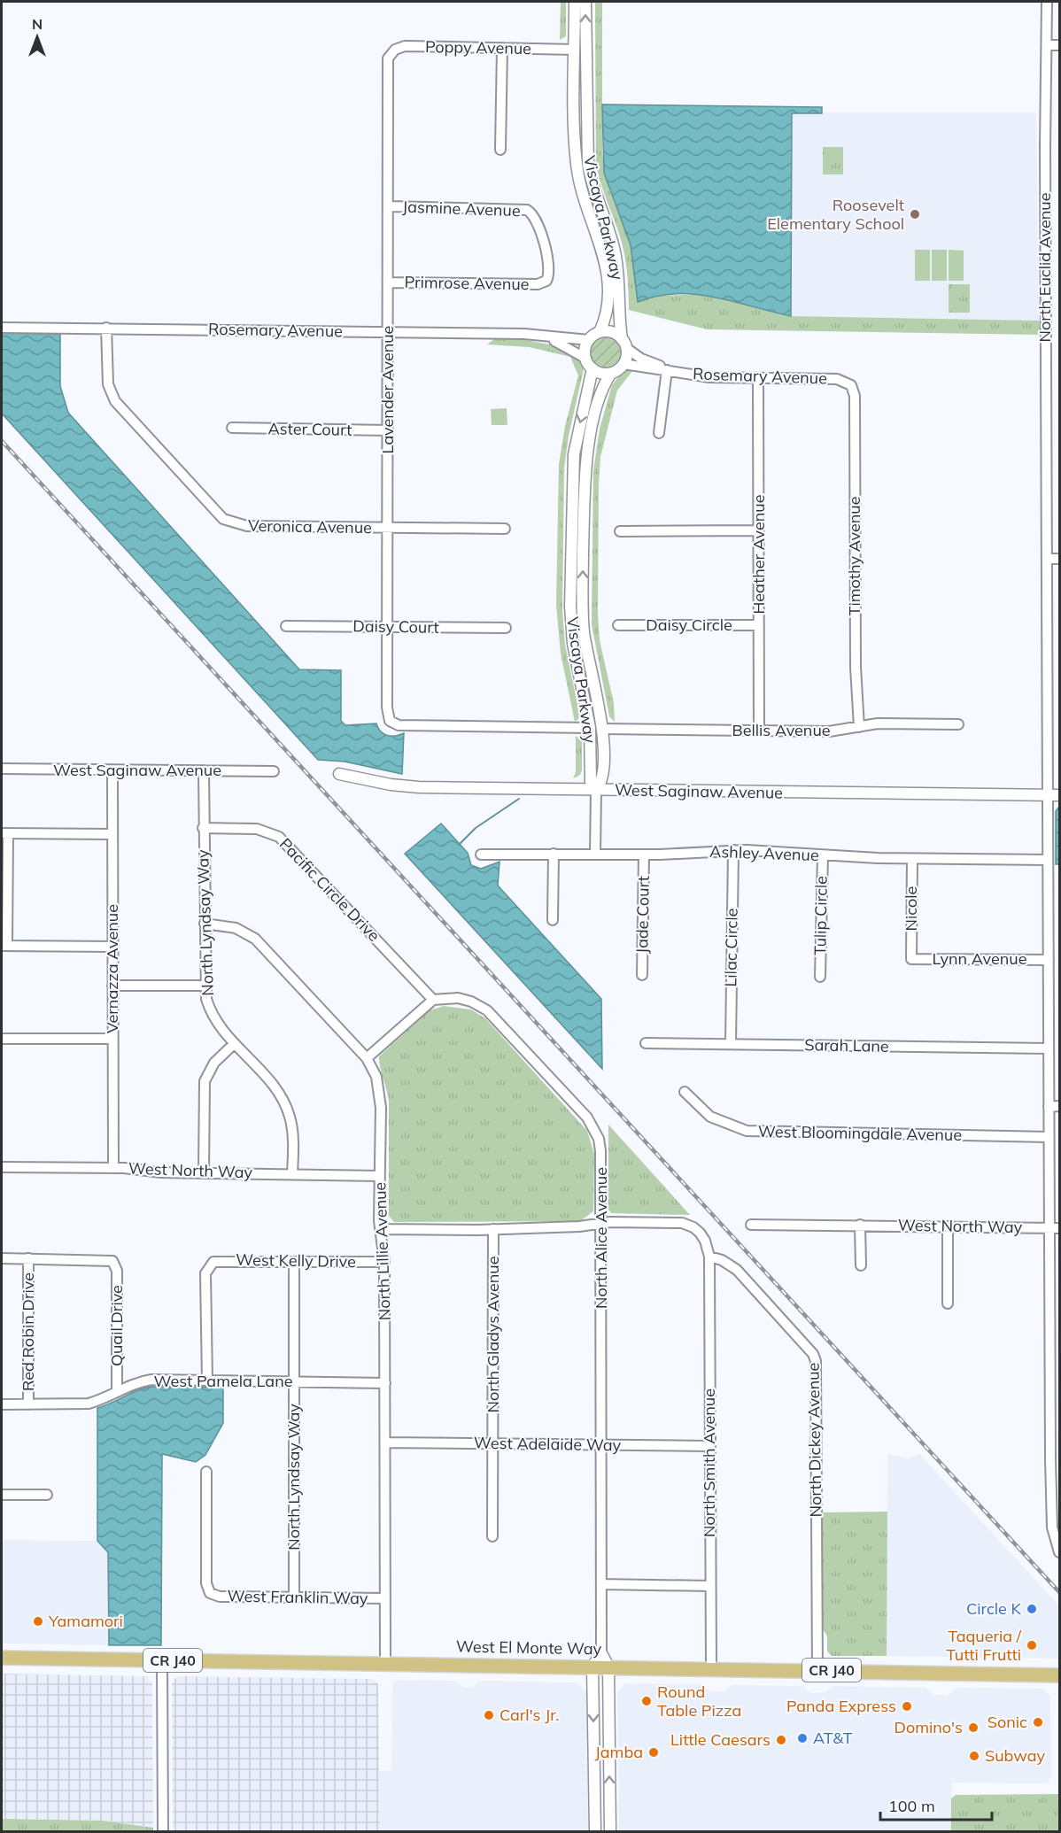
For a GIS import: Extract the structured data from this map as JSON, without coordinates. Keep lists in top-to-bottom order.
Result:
{
  "streets": {
    "main road": ["West El Monte Way", "CR J40"],
    "street": [
      "Poppy Avenue",
      "Jasmine Avenue",
      "Viscaya Parkway",
      "North Euclid Avenue",
      "Primrose Avenue",
      "Rosemary Avenue",
      "Lavender Avenue",
      "Aster Court",
      "Veronica Avenue",
      "Heather Avenue",
      "Timothy Avenue",
      "Daisy Circle",
      "Daisy Court",
      "Bellis Avenue",
      "West Saginaw Avenue",
      "Ashley Avenue",
      "Pacific Circle Drive",
      "Nicole",
      "Jade Court",
      "Tulip Circle",
      "North Lyndsay Way",
      "Lilac Circle",
      "Lynn Avenue",
      "Vernazza Avenue",
      "Sarah Lane",
      "West Bloomingdale Avenue",
      "West North Way",
      "North Alice Avenue",
      "North Lillie Avenue",
      "West Kelly Drive",
      "Quail Drive",
      "Red Robin Drive",
      "North Gladys Avenue",
      "West Pamela Lane",
      "North Dickey Avenue",
      "West Adelaide Way",
      "North Smith Avenue",
      "West Franklin Way"
    ]
  },
  "crossings": [
    ["Poppy Avenue", "Viscaya Parkway"],
    ["Poppy Avenue", "Lavender Avenue"],
    ["Jasmine Avenue", "Primrose Avenue"],
    ["Jasmine Avenue", "Lavender Avenue"],
    ["Viscaya Parkway", "Rosemary Avenue"],
    ["Viscaya Parkway", "Lavender Avenue"],
    ["Viscaya Parkway", "Bellis Avenue"],
    ["Viscaya Parkway", "West Saginaw Avenue"],
    ["North Euclid Avenue", "West Saginaw Avenue"],
    ["North Euclid Avenue", "Ashley Avenue"],
    ["North Euclid Avenue", "Lynn Avenue"],
    ["North Euclid Avenue", "Sarah Lane"],
    ["North Euclid Avenue", "West Bloomingdale Avenue"],
    ["North Euclid Avenue", "West North Way"],
    ["Primrose Avenue", "Lavender Avenue"],
    ["Rosemary Avenue", "Lavender Avenue"],
    ["Rosemary Avenue", "Veronica Avenue"],
    ["Rosemary Avenue", "Heather Avenue"],
    ["Rosemary Avenue", "Timothy Avenue"],
    ["Lavender Avenue", "Aster Court"],
    ["Lavender Avenue", "Veronica Avenue"],
    ["Lavender Avenue", "Daisy Court"],
    ["Heather Avenue", "Daisy Circle"],
    ["Heather Avenue", "Bellis Avenue"],
    ["Timothy Avenue", "Bellis Avenue"],
    ["West Saginaw Avenue", "North Lyndsay Way"],
    ["West Saginaw Avenue", "Vernazza Avenue"],
    ["Ashley Avenue", "Nicole"],
    ["Ashley Avenue", "Jade Court"],
    ["Ashley Avenue", "Tulip Circle"],
    ["Ashley Avenue", "Lilac Circle"],
    ["Pacific Circle Drive", "North Lyndsay Way"],
    ["Pacific Circle Drive", "North Alice Avenue"],
    ["Nicole", "Lynn Avenue"],
    ["North Lyndsay Way", "West North Way"],
    ["North Lyndsay Way", "North Lillie Avenue"],
    ["North Lyndsay Way", "West Kelly Drive"],
    ["North Lyndsay Way", "West Pamela Lane"],
    ["North Lyndsay Way", "West Franklin Way"],
    ["Lilac Circle", "Sarah Lane"],
    ["Vernazza Avenue", "West North Way"],
    ["West North Way", "North Lillie Avenue"],
    ["North Alice Avenue", "West Adelaide Way"],
    ["North Lillie Avenue", "West Kelly Drive"],
    ["North Lillie Avenue", "West Pamela Lane"],
    ["North Lillie Avenue", "West Adelaide Way"],
    ["North Lillie Avenue", "West Franklin Way"],
    ["North Lillie Avenue", "West El Monte Way"],
    ["West Kelly Drive", "West Pamela Lane"],
    ["Quail Drive", "Red Robin Drive"],
    ["Quail Drive", "West Pamela Lane"],
    ["Red Robin Drive", "West Pamela Lane"],
    ["North Gladys Avenue", "West Adelaide Way"],
    ["North Dickey Avenue", "North Smith Avenue"],
    ["North Dickey Avenue", "West El Monte Way"],
    ["West Adelaide Way", "North Smith Avenue"],
    ["North Smith Avenue", "West El Monte Way"]
  ],
  "places": [
    "Roosevelt Elementary School",
    "Circle K",
    "Yamamori",
    "Taqueria / Tutti Frutti",
    "Round Table Pizza",
    "Panda Express",
    "Carl's Jr.",
    "Sonic",
    "Domino's",
    "AT&T",
    "Little Caesars",
    "Jamba",
    "Subway"
  ],
  "scale_bar": "100 m",
  "north": "top"
}
